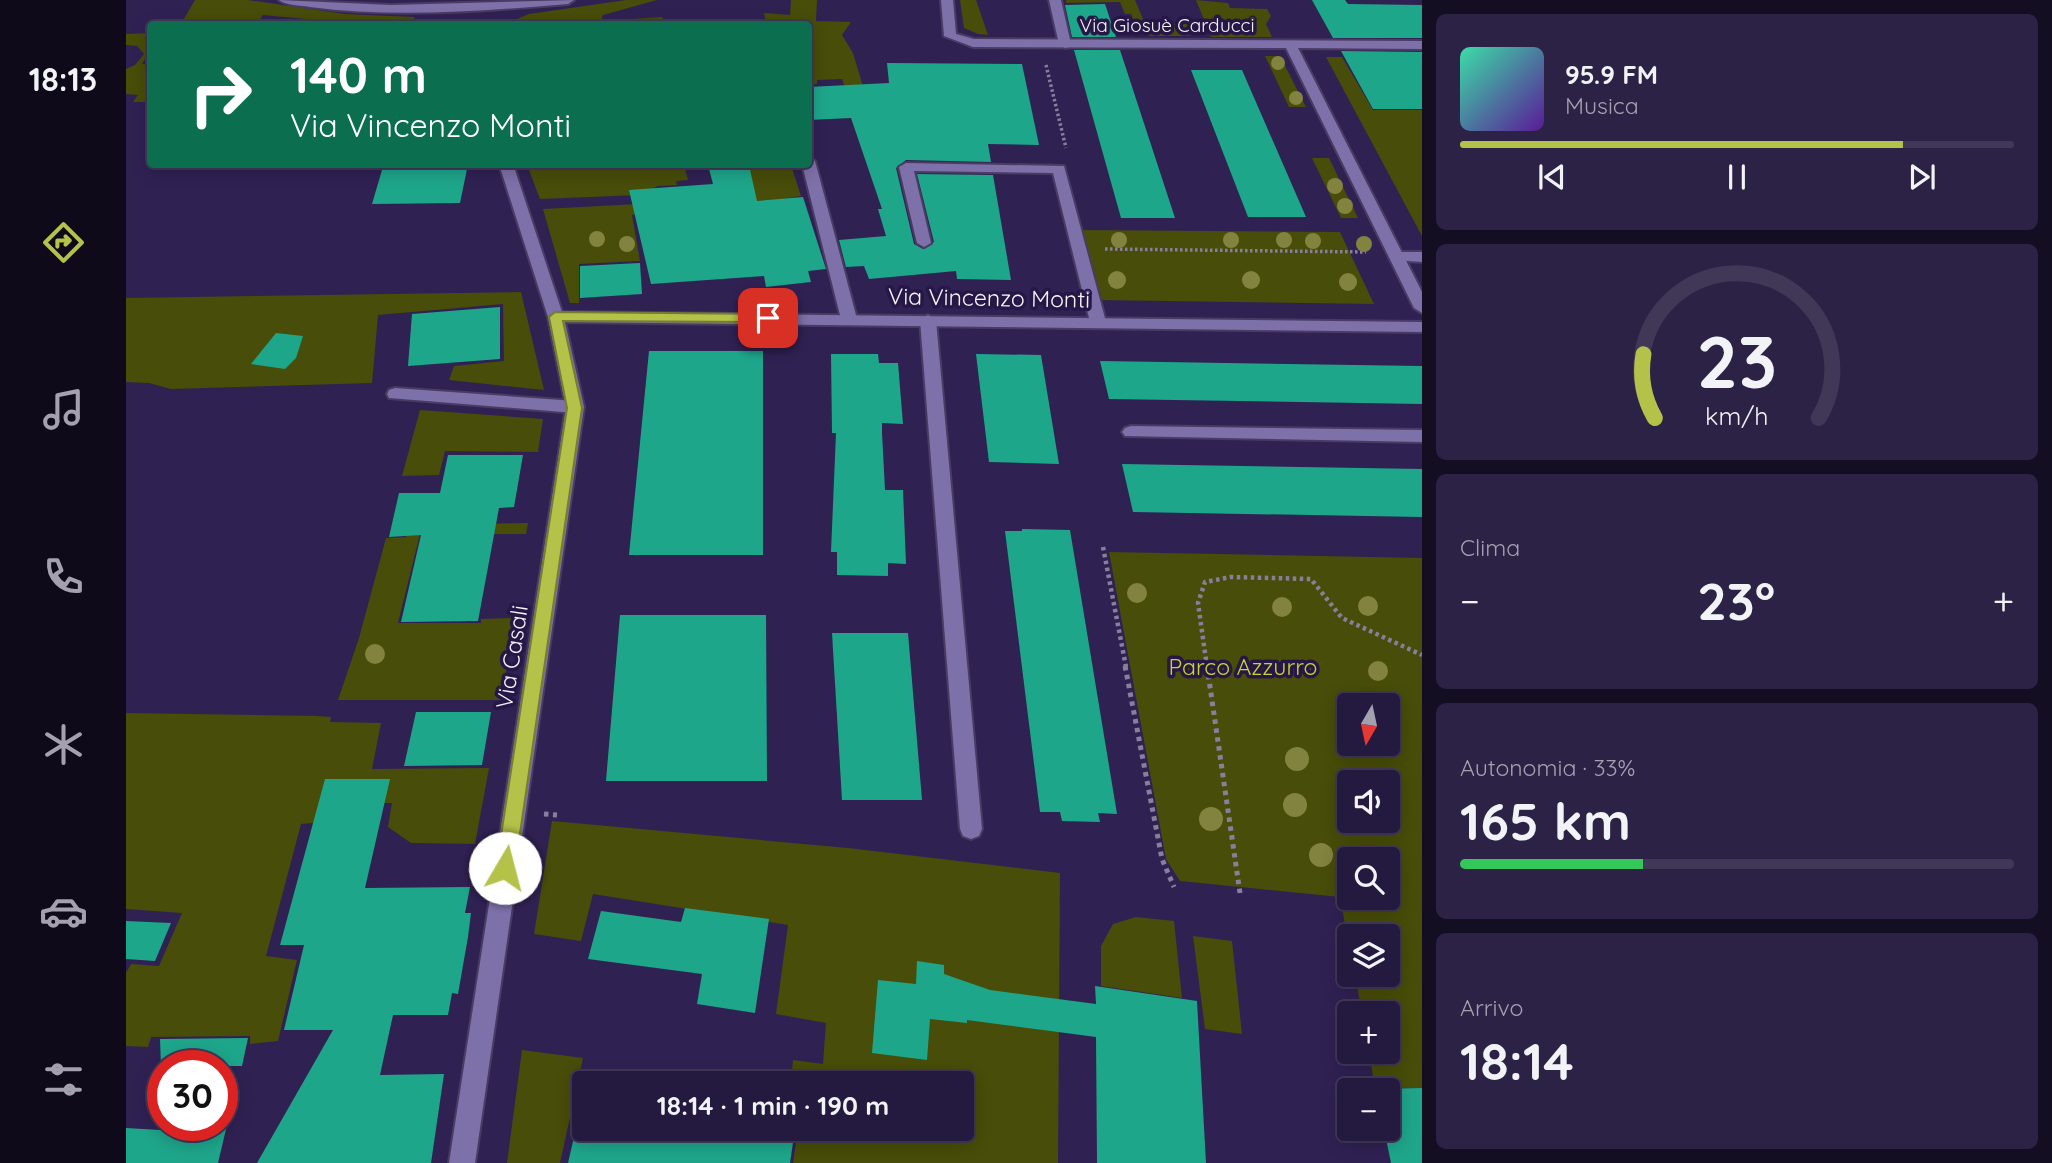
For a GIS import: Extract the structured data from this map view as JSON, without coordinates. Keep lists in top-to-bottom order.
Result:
{
  "streets": {
    "street": ["Via Giosuè Carducci", "Via Vincenzo Monti", "Via Casali"]
  },
  "crossings": [
    ["Via Vincenzo Monti", "Via Casali"]
  ],
  "parks": ["Parco Azzurro"],
  "north": "bottom",
  "page": {
    "tabs": "18:13",
    "turn": ["140 m", "Via Vincenzo Monti"],
    "song": ["95.9 FM", "Musica"],
    "tile": [
      "Clima",
      ["Autonomia · 33%", "165 km"],
      ["Arrivo", "18:14"]
    ],
    "heat": ["−", "23°", "+"],
    "map_buttons": ["+", "−"],
    "limit": "30",
    "trip": "18:14 · 1 min · 190 m",
    "gauge": ["23", "km/h"]
  }
}
